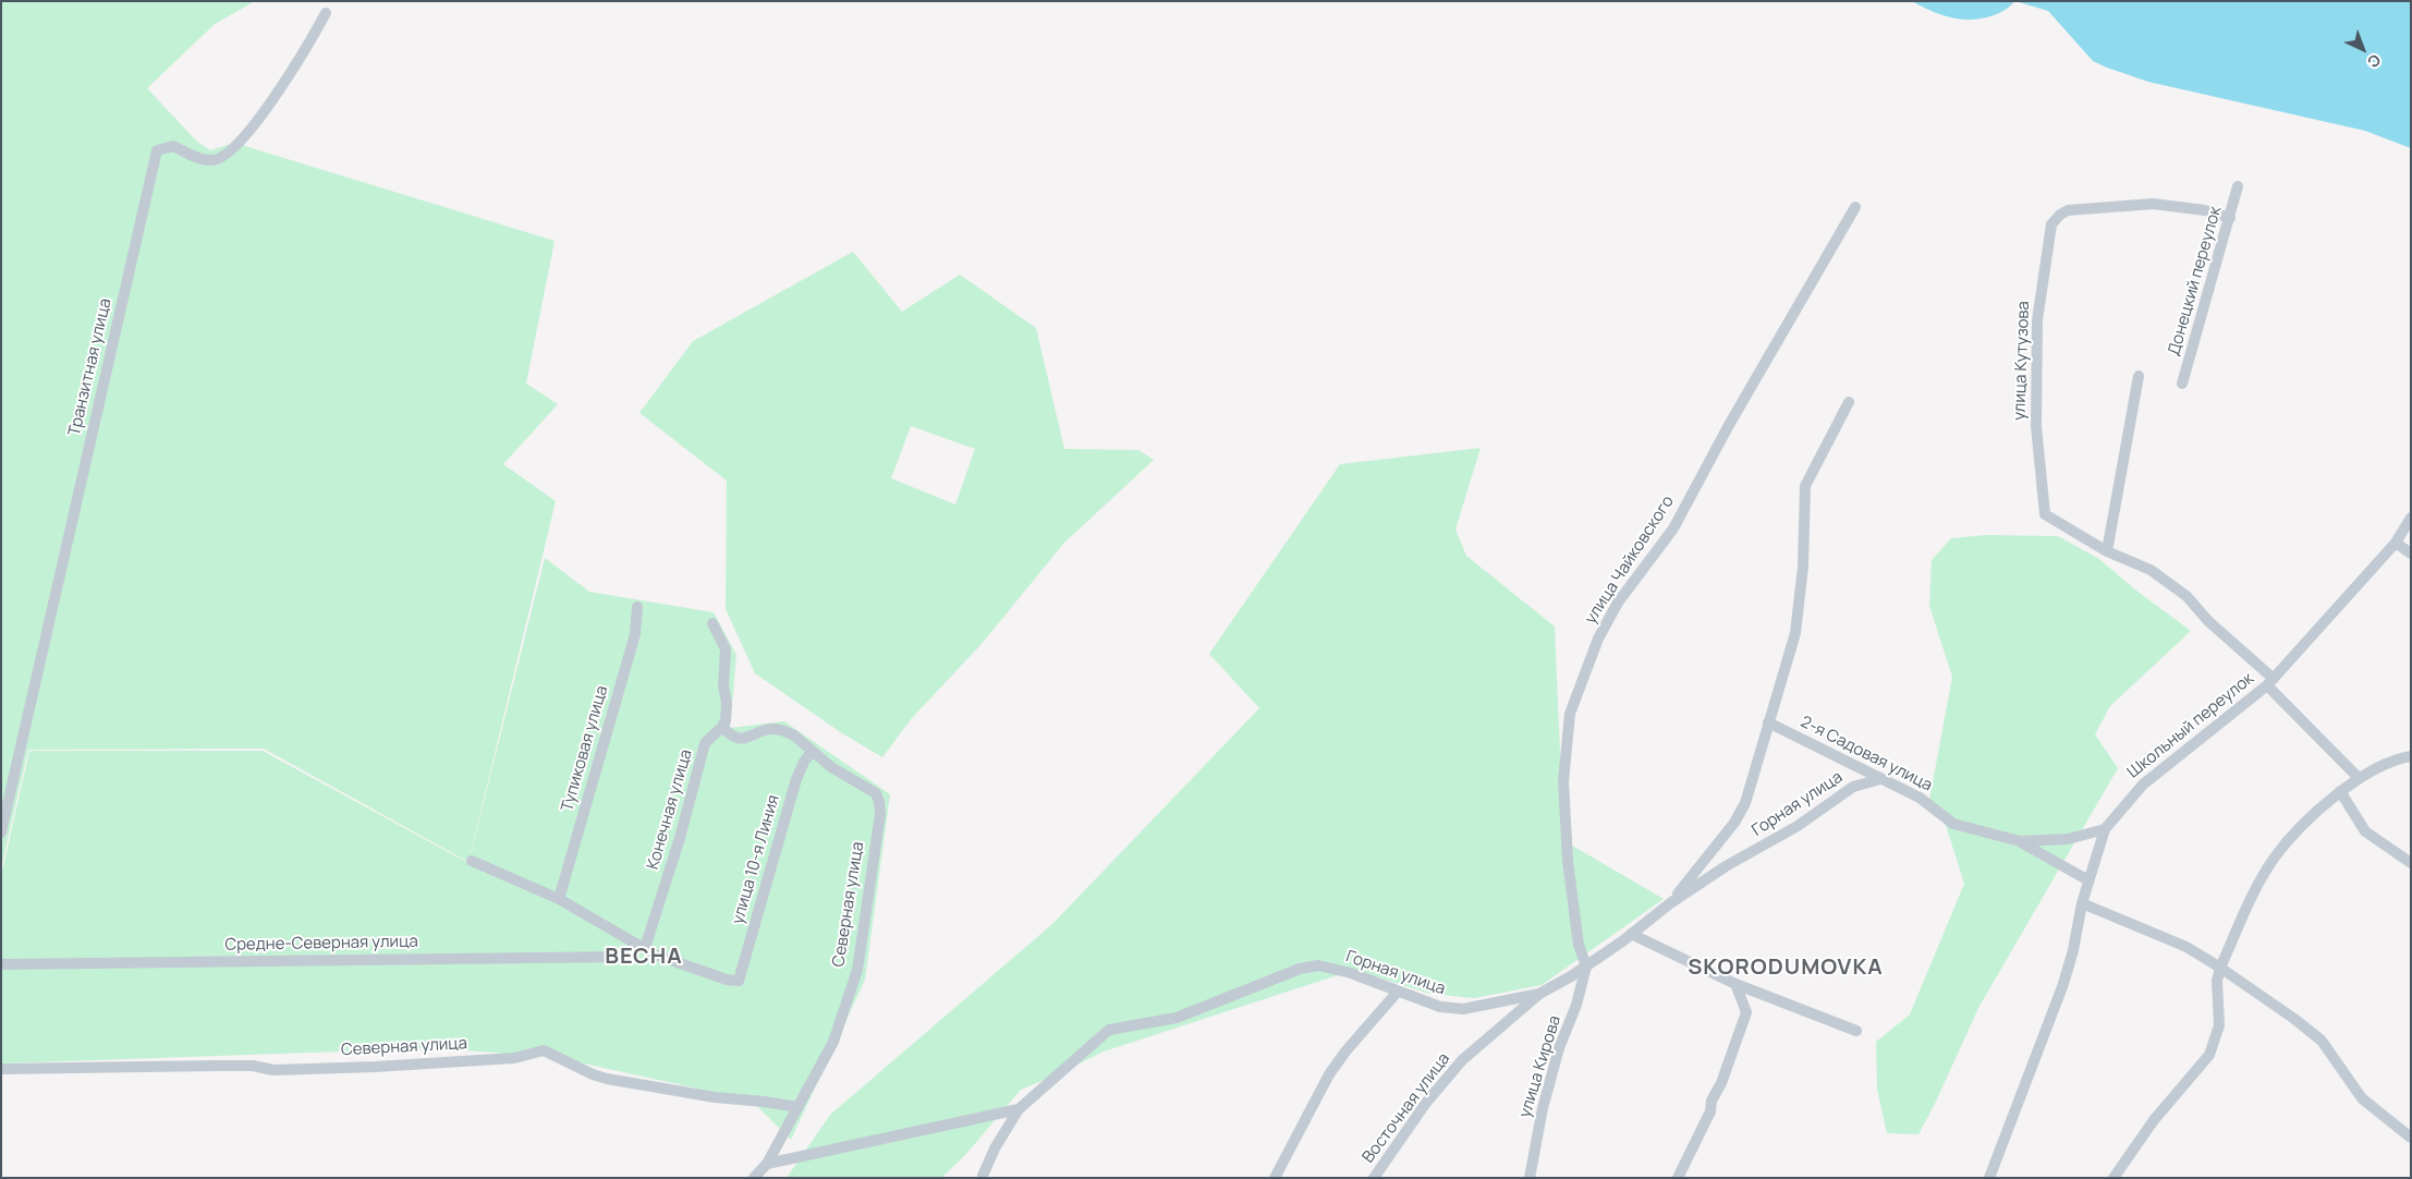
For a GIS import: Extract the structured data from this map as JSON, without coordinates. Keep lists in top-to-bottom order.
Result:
{
  "streets": {
    "street": [
      "Донецкий переулок",
      "улица Кутузова",
      "Транзитная улица",
      "улица Чайковского",
      "Школьный переулок",
      "Тупиковая улица",
      "2-я Садовая улица",
      "Горная улица",
      "Конечная улица",
      "улица 10-я Линия",
      "Северная улица",
      "Средне-Северная улица",
      "улица Кирова",
      "Восточная улица"
    ]
  },
  "crossings": [
    ["Донецкий переулок", "улица Кутузова"],
    ["улица Кутузова", "Школьный переулок"],
    ["улица Чайковского", "Горная улица"],
    ["улица Чайковского", "улица Кирова"],
    ["Школьный переулок", "2-я Садовая улица"],
    ["2-я Садовая улица", "Горная улица"],
    ["Горная улица", "улица Кирова"],
    ["Горная улица", "Восточная улица"],
    ["Конечная улица", "улица 10-я Линия"],
    ["Конечная улица", "Средне-Северная улица"],
    ["улица 10-я Линия", "Северная улица"],
    ["улица 10-я Линия", "Средне-Северная улица"]
  ],
  "districts": ["ВЕСНА", "SKORODUMOVKA"],
  "north": "bottom right"
}
